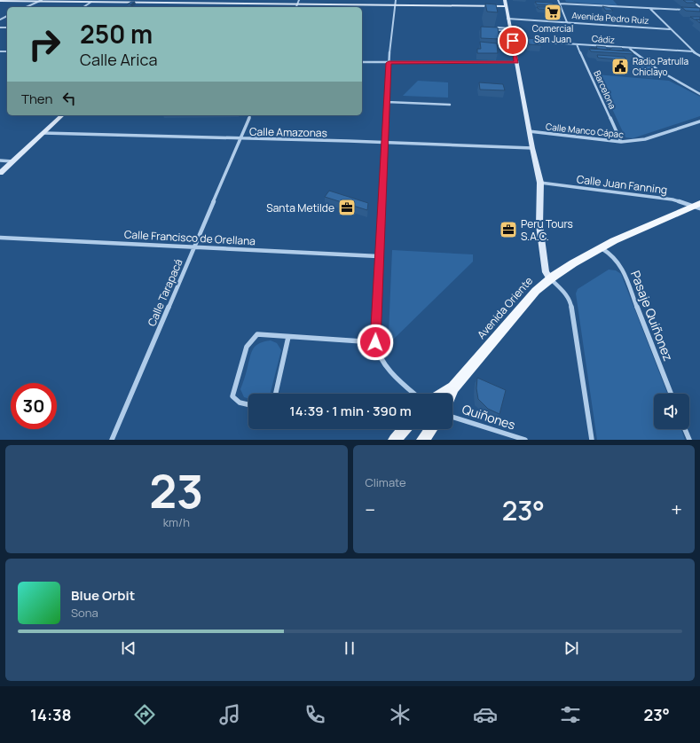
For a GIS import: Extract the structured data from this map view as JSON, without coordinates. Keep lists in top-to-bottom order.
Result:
{
  "streets": {
    "main road": ["Avenida Oriente"],
    "street": [
      "Avenida Pedro Ruiz",
      "Cádiz",
      "Barcelona",
      "Calle Manco Cápac",
      "Calle Amazonas",
      "Calle Juan Fanning",
      "Calle Francisco de Orellana",
      "Calle Tarapacá",
      "Pasaje Quiñonez",
      "Quiñones"
    ]
  },
  "crossings": [
    ["Cádiz", "Barcelona"],
    ["Barcelona", "Calle Manco Cápac"],
    ["Calle Amazonas", "Calle Tarapacá"],
    ["Calle Juan Fanning", "Avenida Oriente"],
    ["Calle Francisco de Orellana", "Calle Tarapacá"],
    ["Avenida Oriente", "Pasaje Quiñonez"]
  ],
  "places": {
    "supermarket": ["Comercial San Juan"],
    "public building": ["Radio Patrulla Chiclayo"],
    "office": ["Santa Metilde", "Peru Tours S.A.C."]
  },
  "page": {
    "turn": ["250 m", "Calle Arica"],
    "then": "Then",
    "limit": "30",
    "trip": "14:39 · 1 min · 390 m",
    "tile": [
      ["23", "km/h"],
      "Climate"
    ],
    "heat": ["−", "23°", "+"],
    "song": ["Blue Orbit", "Sona"],
    "tabs": ["14:38", "23°"]
  }
}
